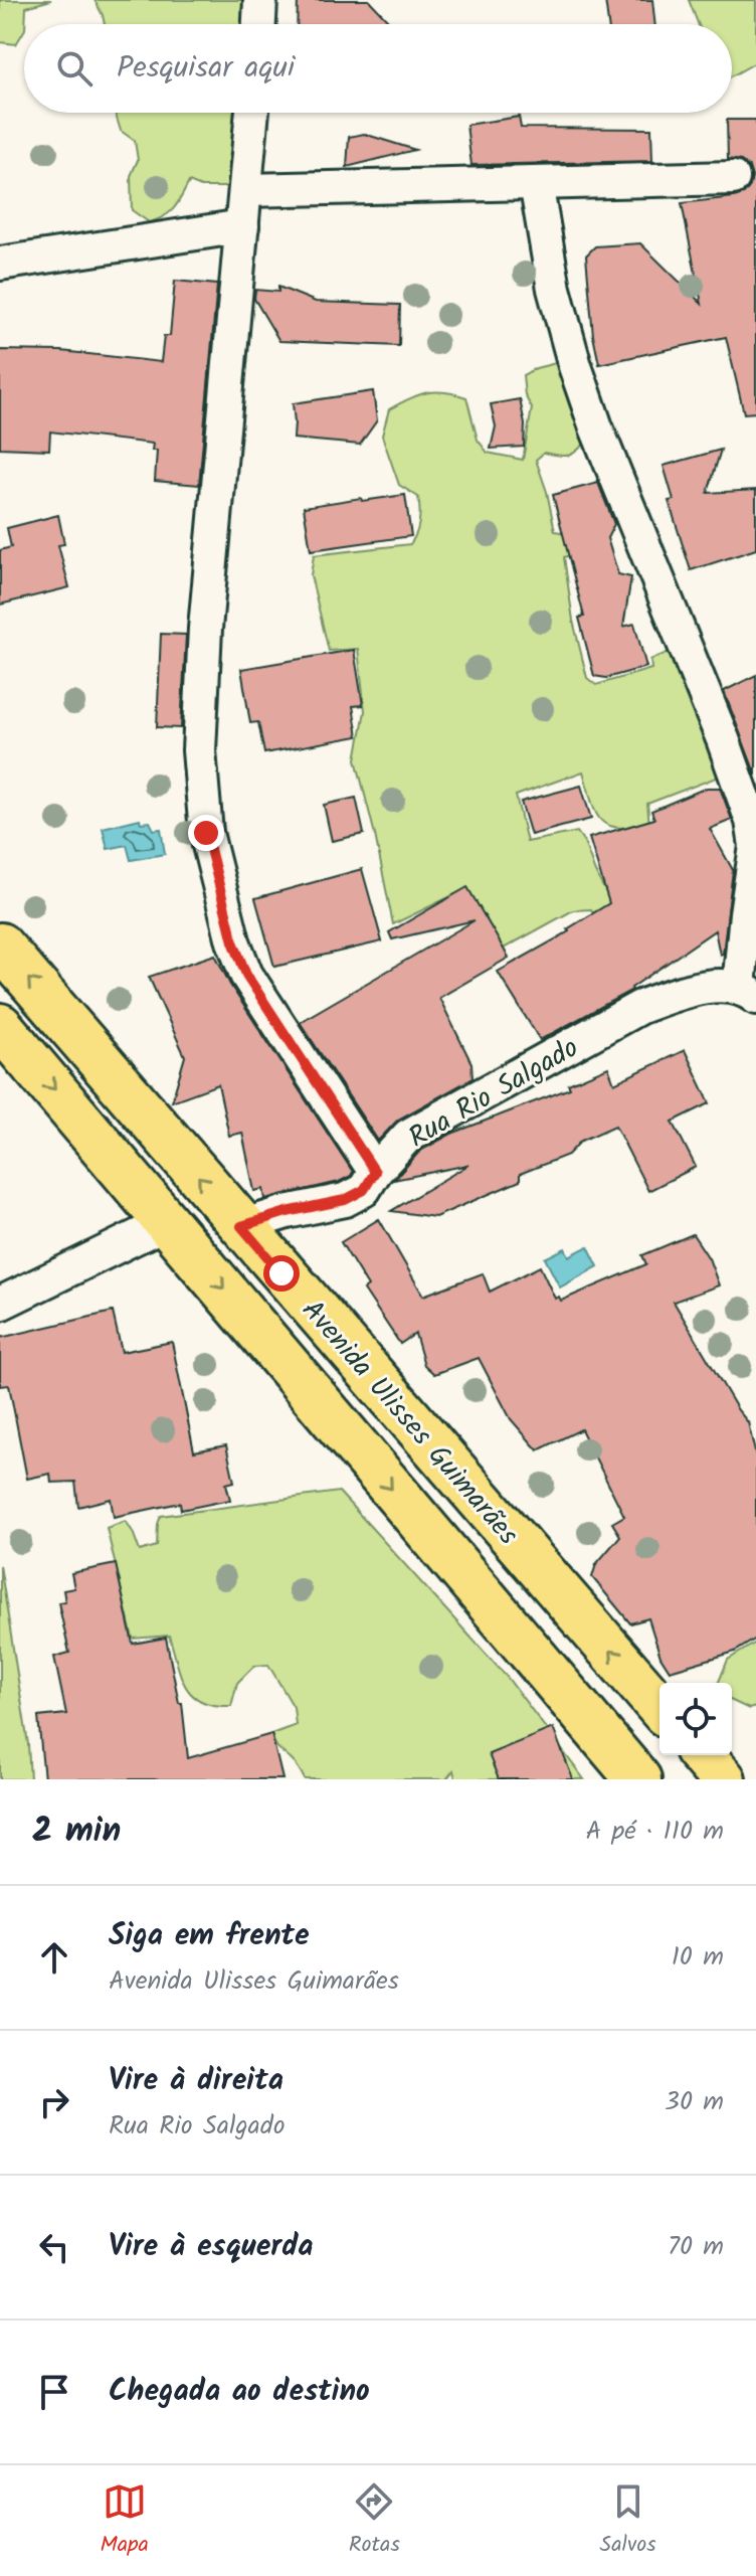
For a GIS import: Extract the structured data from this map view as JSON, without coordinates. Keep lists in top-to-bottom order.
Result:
{
  "streets": {
    "main road": ["Avenida Ulisses Guimarães"],
    "street": ["Rua Rio Salgado"]
  },
  "crossings": [
    ["Rua Rio Salgado", "Avenida Ulisses Guimarães"]
  ],
  "page": {
    "search": "Pesquisar aqui",
    "heading": ["2 min", "A pé · 110 m"],
    "list": [
      ["Siga em frente", "Avenida Ulisses Guimarães", "10 m"],
      ["Vire à direita", "Rua Rio Salgado", "30 m"],
      ["Vire à esquerda", "70 m"],
      "Chegada ao destino"
    ],
    "nav": ["Mapa", "Rotas", "Salvos"]
  }
}
